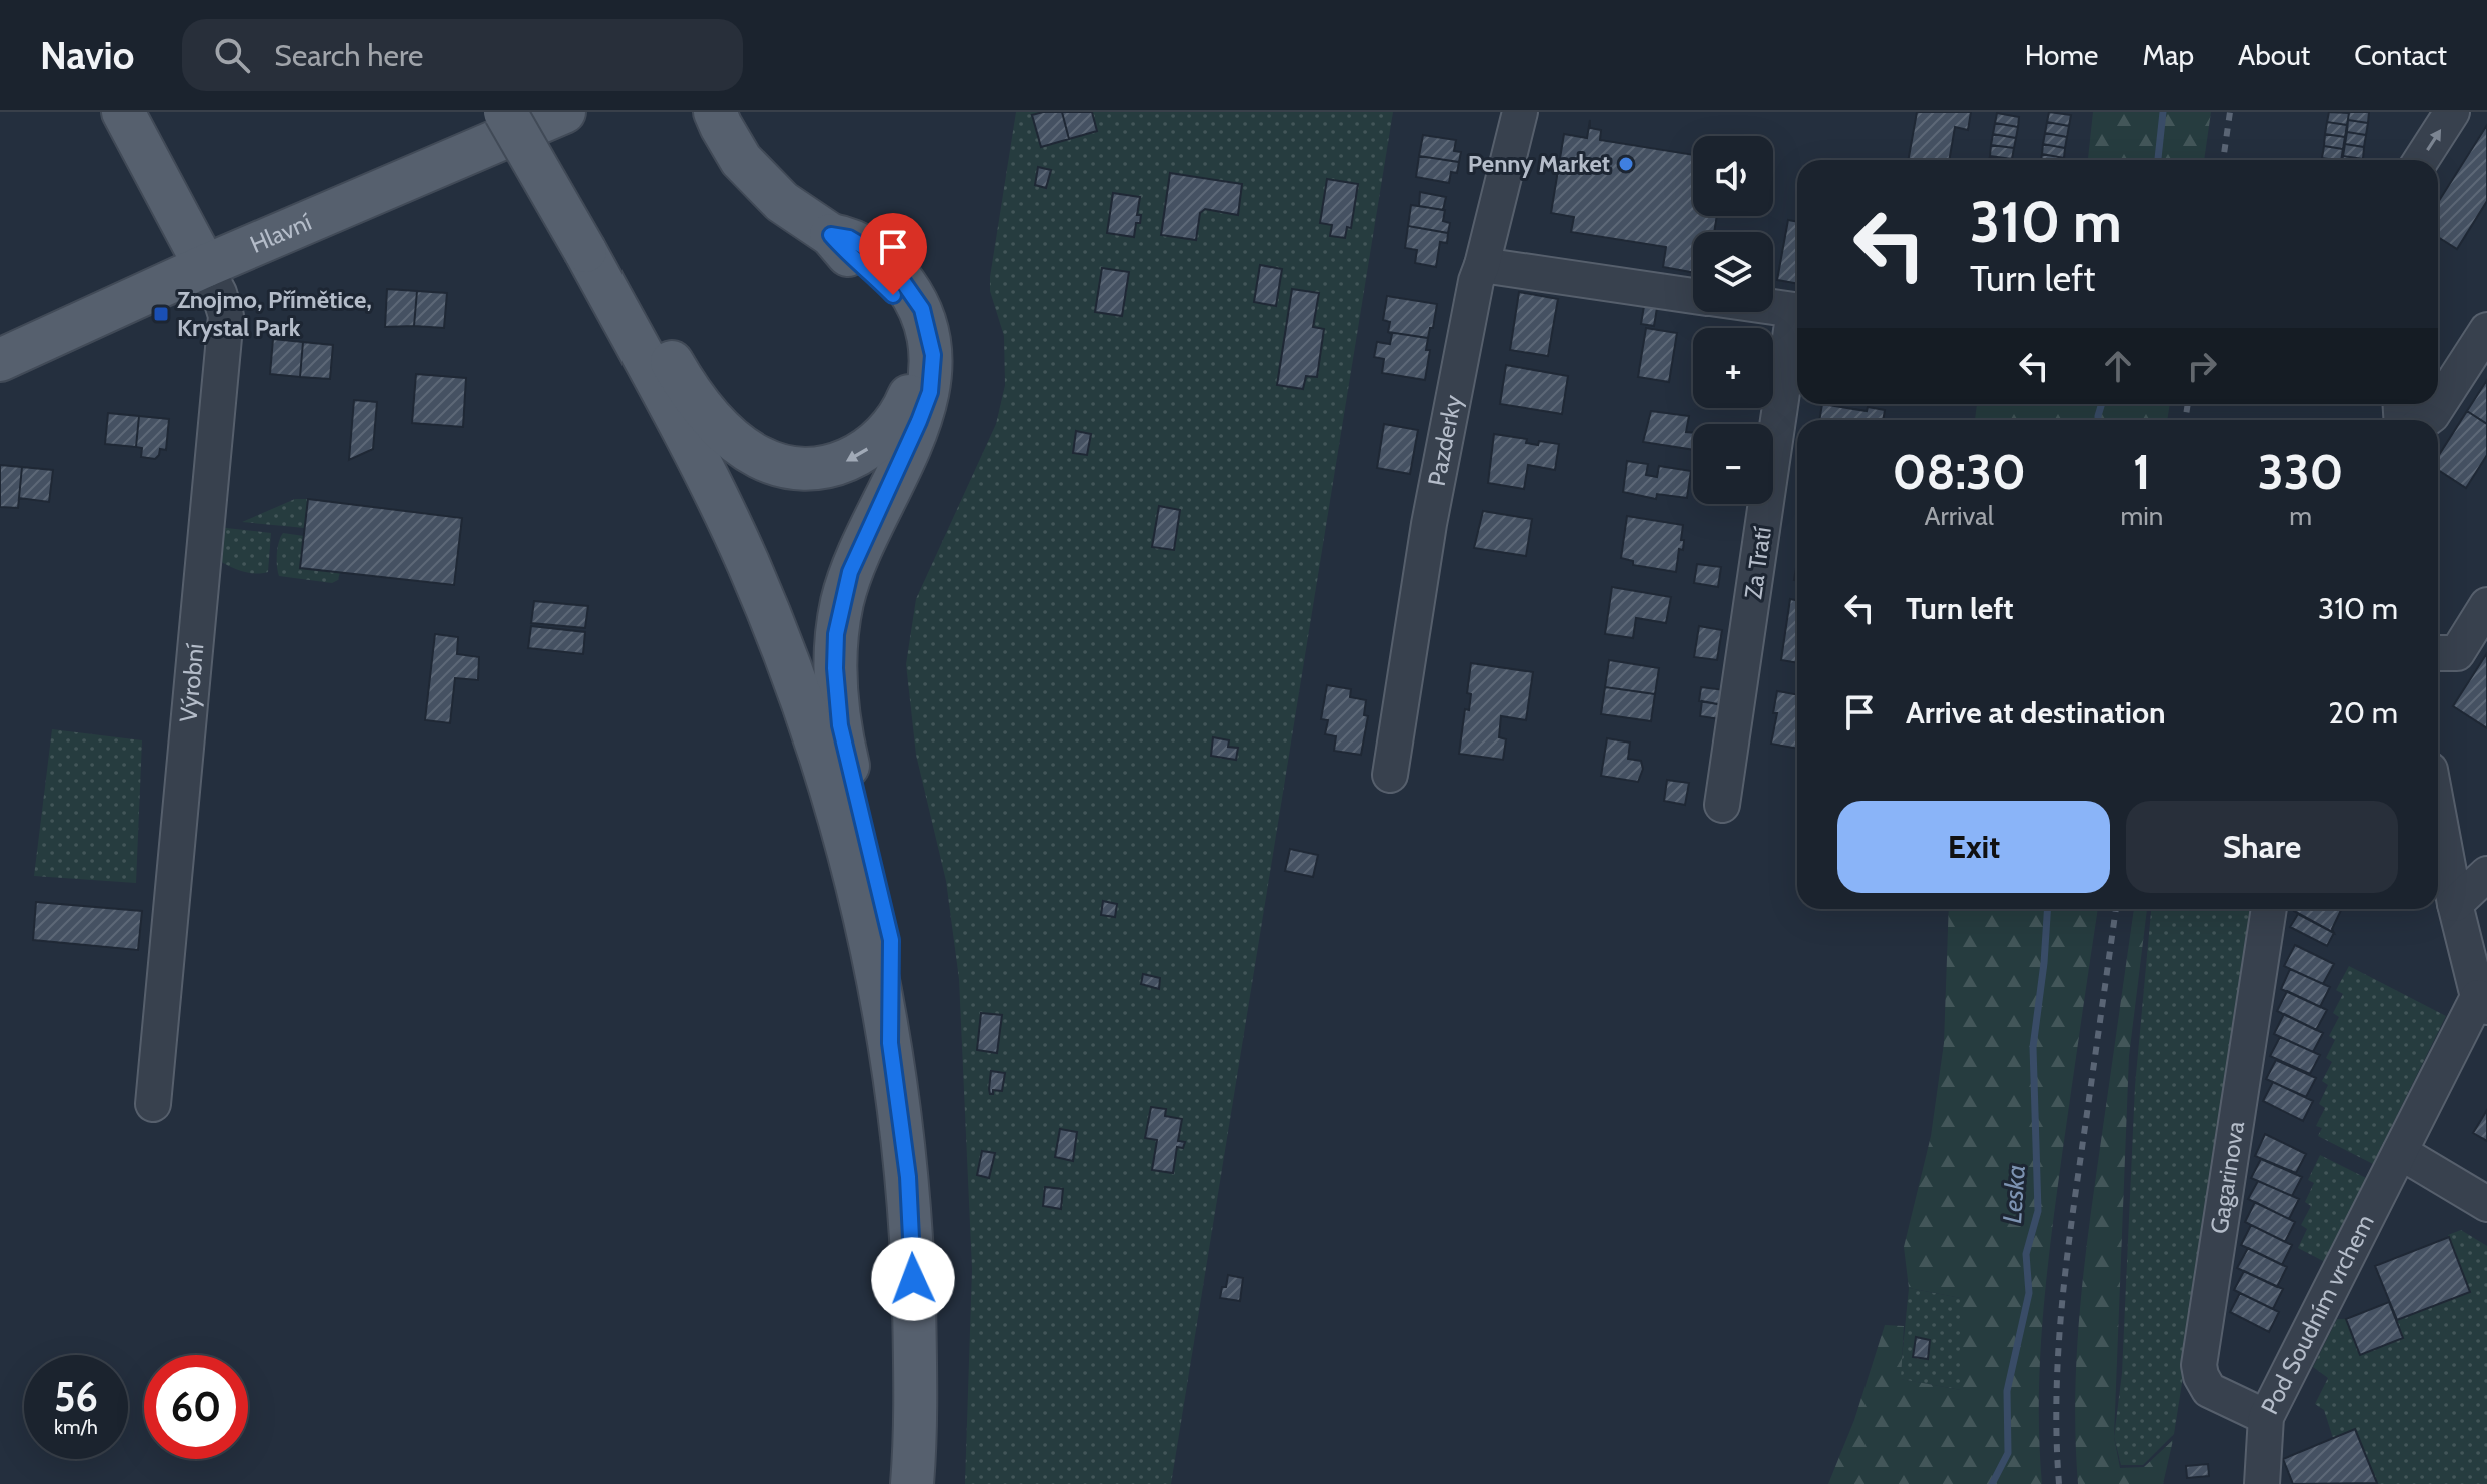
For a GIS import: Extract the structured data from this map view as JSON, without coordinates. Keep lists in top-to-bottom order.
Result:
{
  "streets": {
    "main road": ["Hlavní"],
    "street": [
      "Pazderky",
      "Za Tratí",
      "Výrobní",
      "Gagarinova",
      "Pod Soudním vrchem"
    ]
  },
  "crossings": [
    ["Hlavní", "Výrobní"],
    ["Pazderky", "Za Tratí"],
    ["Gagarinova", "Pod Soudním vrchem"]
  ],
  "water": ["Leska"],
  "places": {
    "other": ["Penny Market"],
    "transit": ["Znojmo, Přímětice, Krystal Park"]
  },
  "page": {
    "header": "Navio",
    "search": "Search here",
    "nav": [
      "Home",
      "Map",
      "About",
      "Contact"
    ],
    "map_buttons": ["+", "−"],
    "turn": ["310 m", "Turn left"],
    "eta": [
      "08:30",
      "Arrival",
      "1",
      "min",
      "330",
      "m"
    ],
    "list": [
      {
        "name": "Turn left",
        "value": "310 m"
      },
      {
        "name": "Arrive at destination",
        "value": "20 m"
      }
    ],
    "buttons": ["Exit", "Share"],
    "speed": "56 km/h",
    "limit": "60"
  }
}
